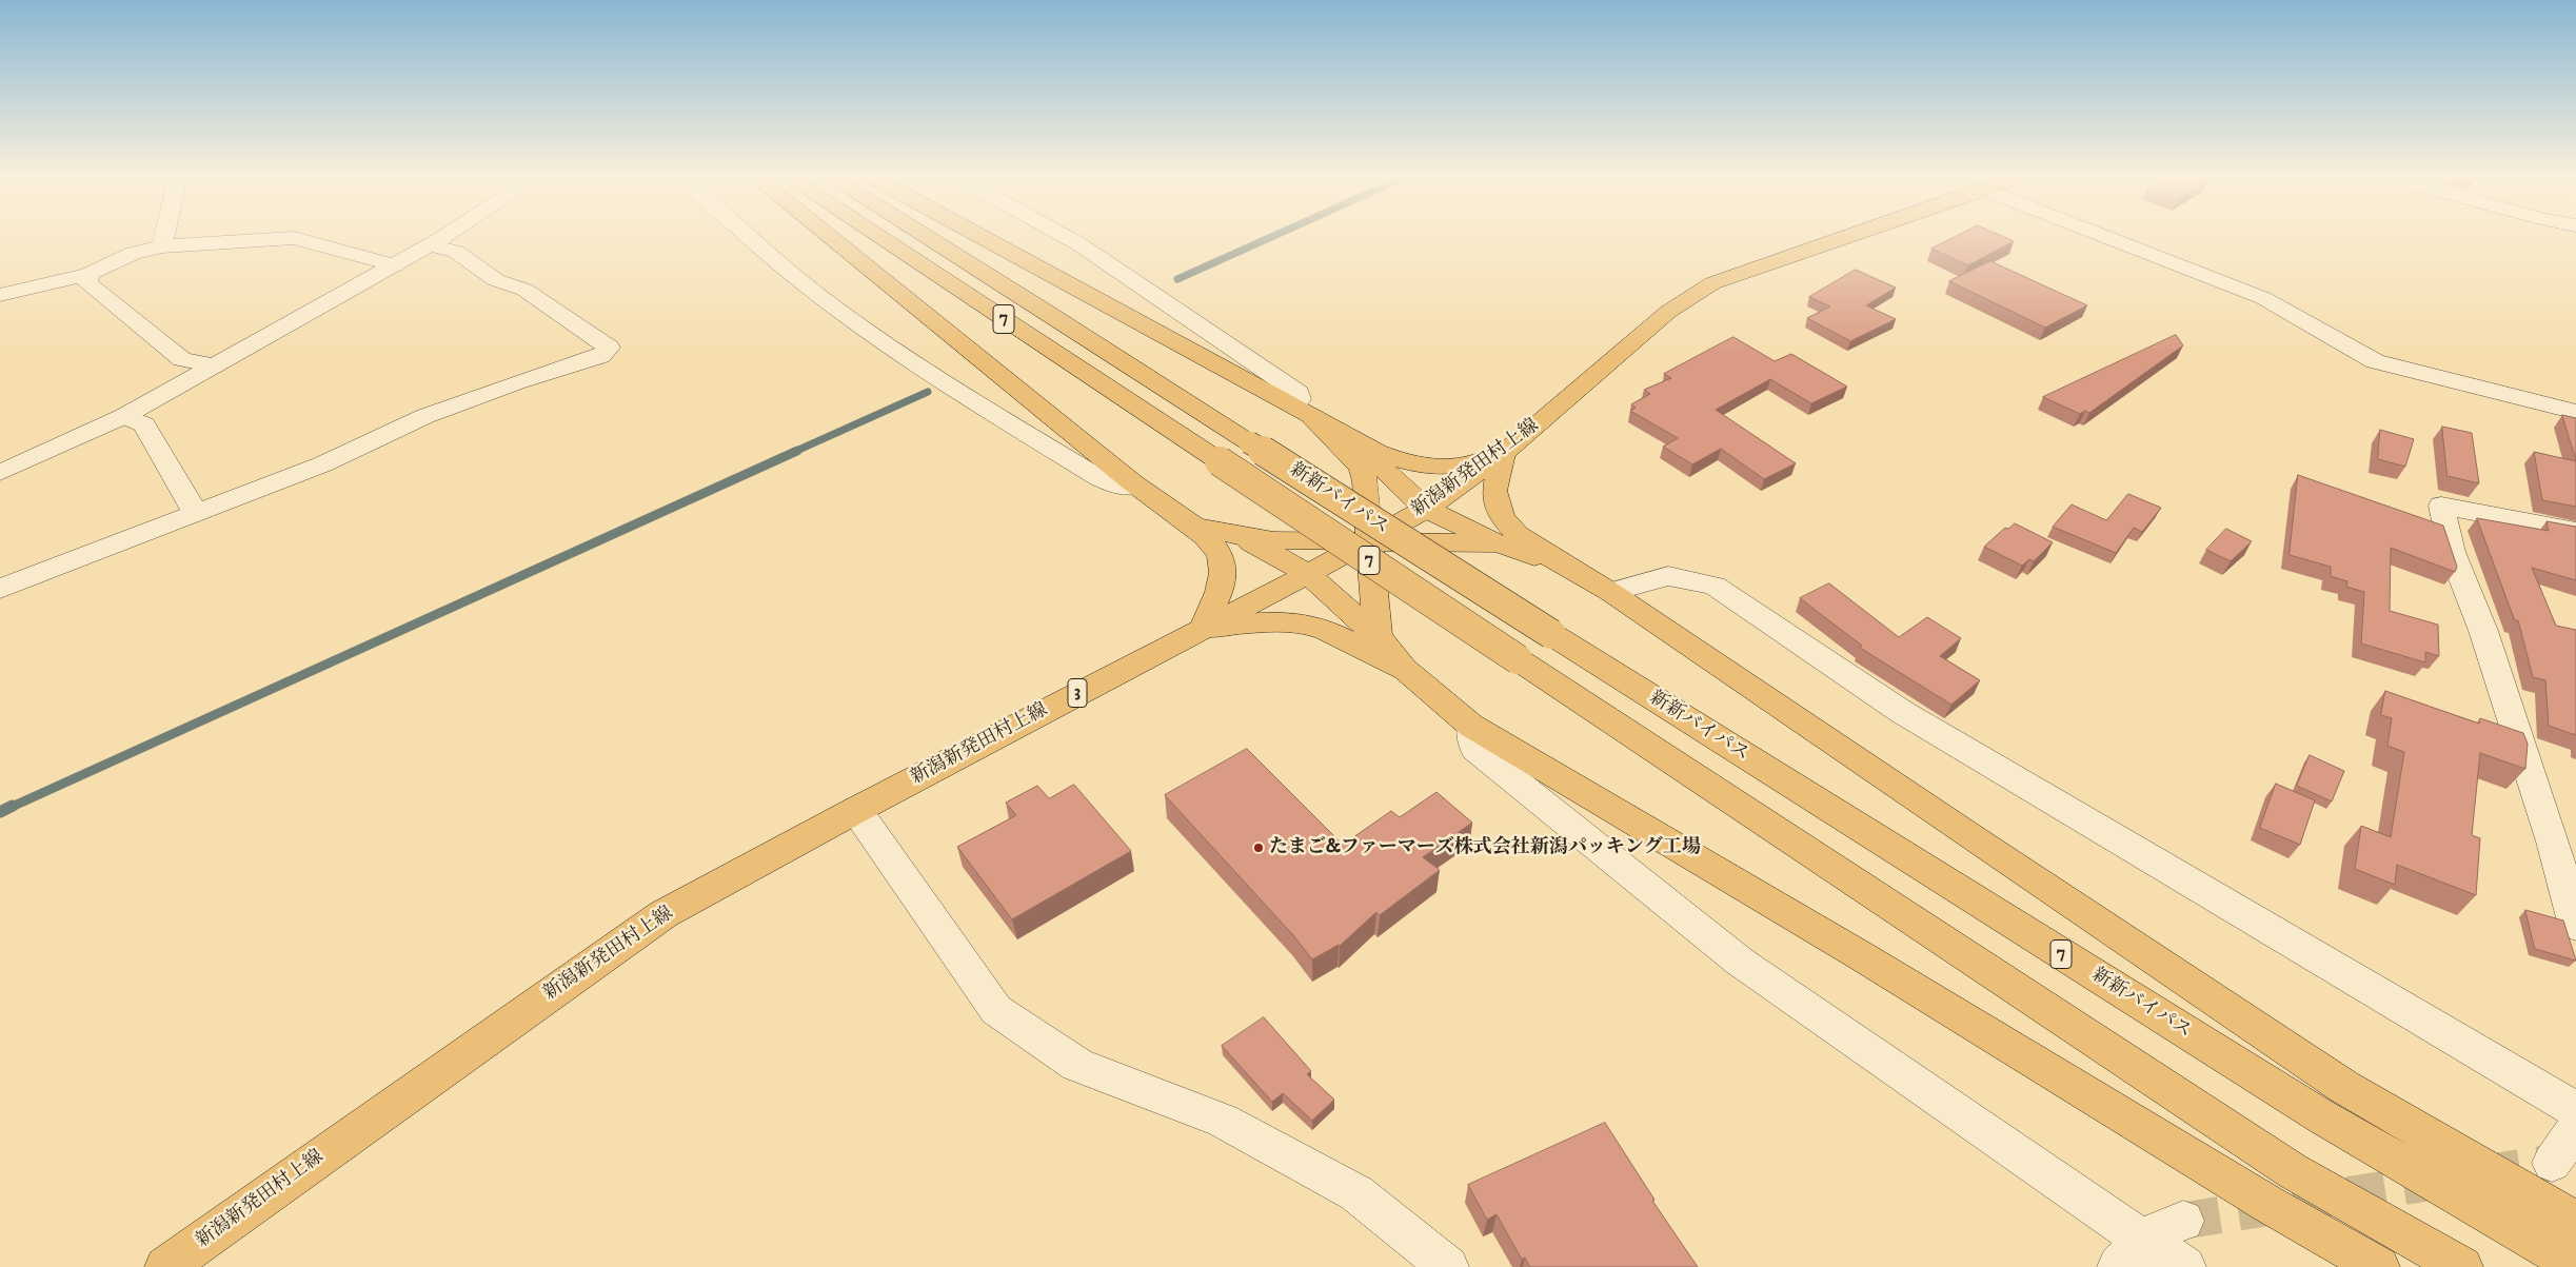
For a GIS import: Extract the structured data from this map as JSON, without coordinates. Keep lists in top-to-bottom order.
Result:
{
  "streets": {
    "main road": [
      "7",
      "新潟新発田村上線",
      "新新バイパス",
      "3"
    ]
  },
  "places": ["たまご&ファーマーズ株式会社新潟パッキング工場"]
}
